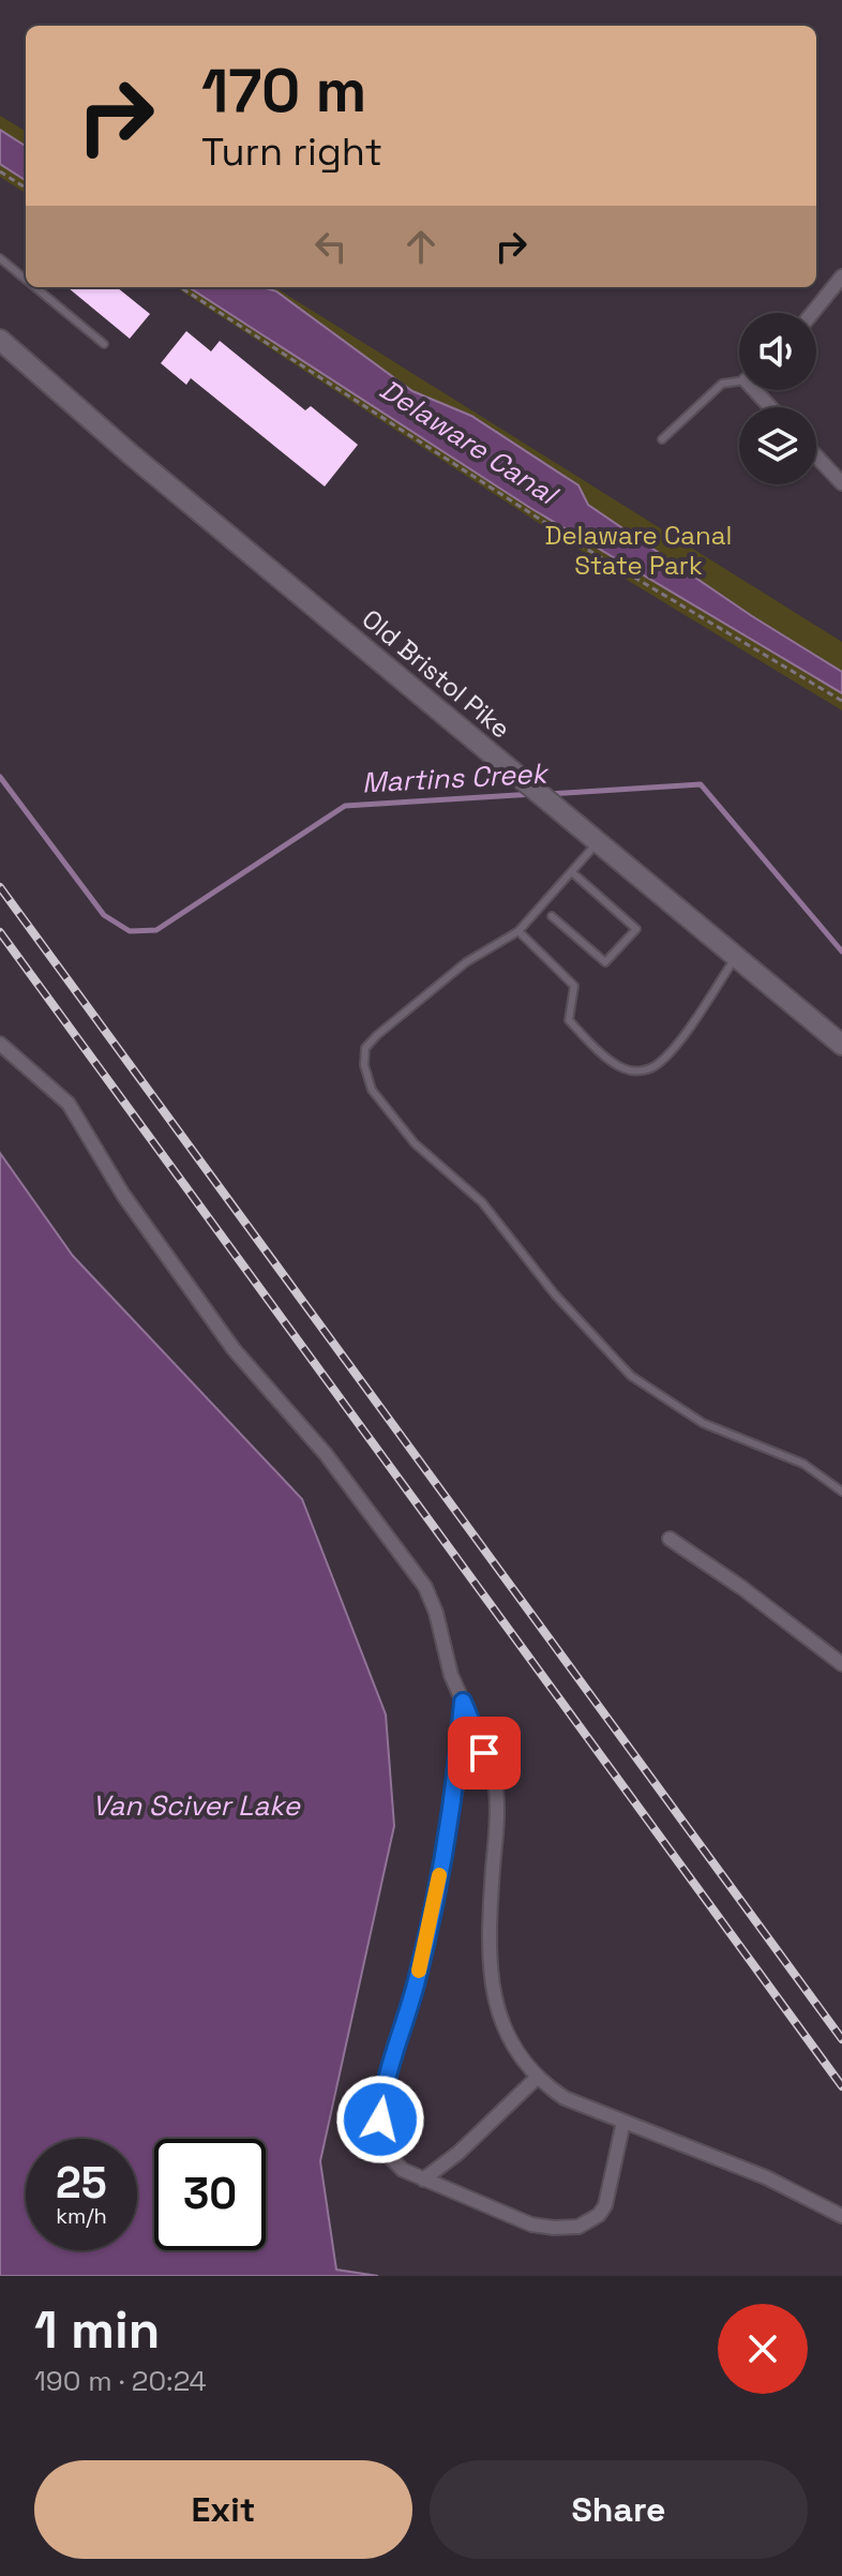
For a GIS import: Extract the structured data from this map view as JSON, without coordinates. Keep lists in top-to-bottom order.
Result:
{
  "streets": {
    "main road": ["Old Bristol Pike"]
  },
  "water": ["Delaware Canal", "Martins Creek", "Van Sciver Lake"],
  "parks": ["Delaware Canal State Park"],
  "page": {
    "turn": ["170 m", "Turn right"],
    "speed": "25 km/h",
    "limit": "30",
    "heading": ["1 min", "190 m · 20:24"],
    "buttons": ["Exit", "Share"]
  }
}
